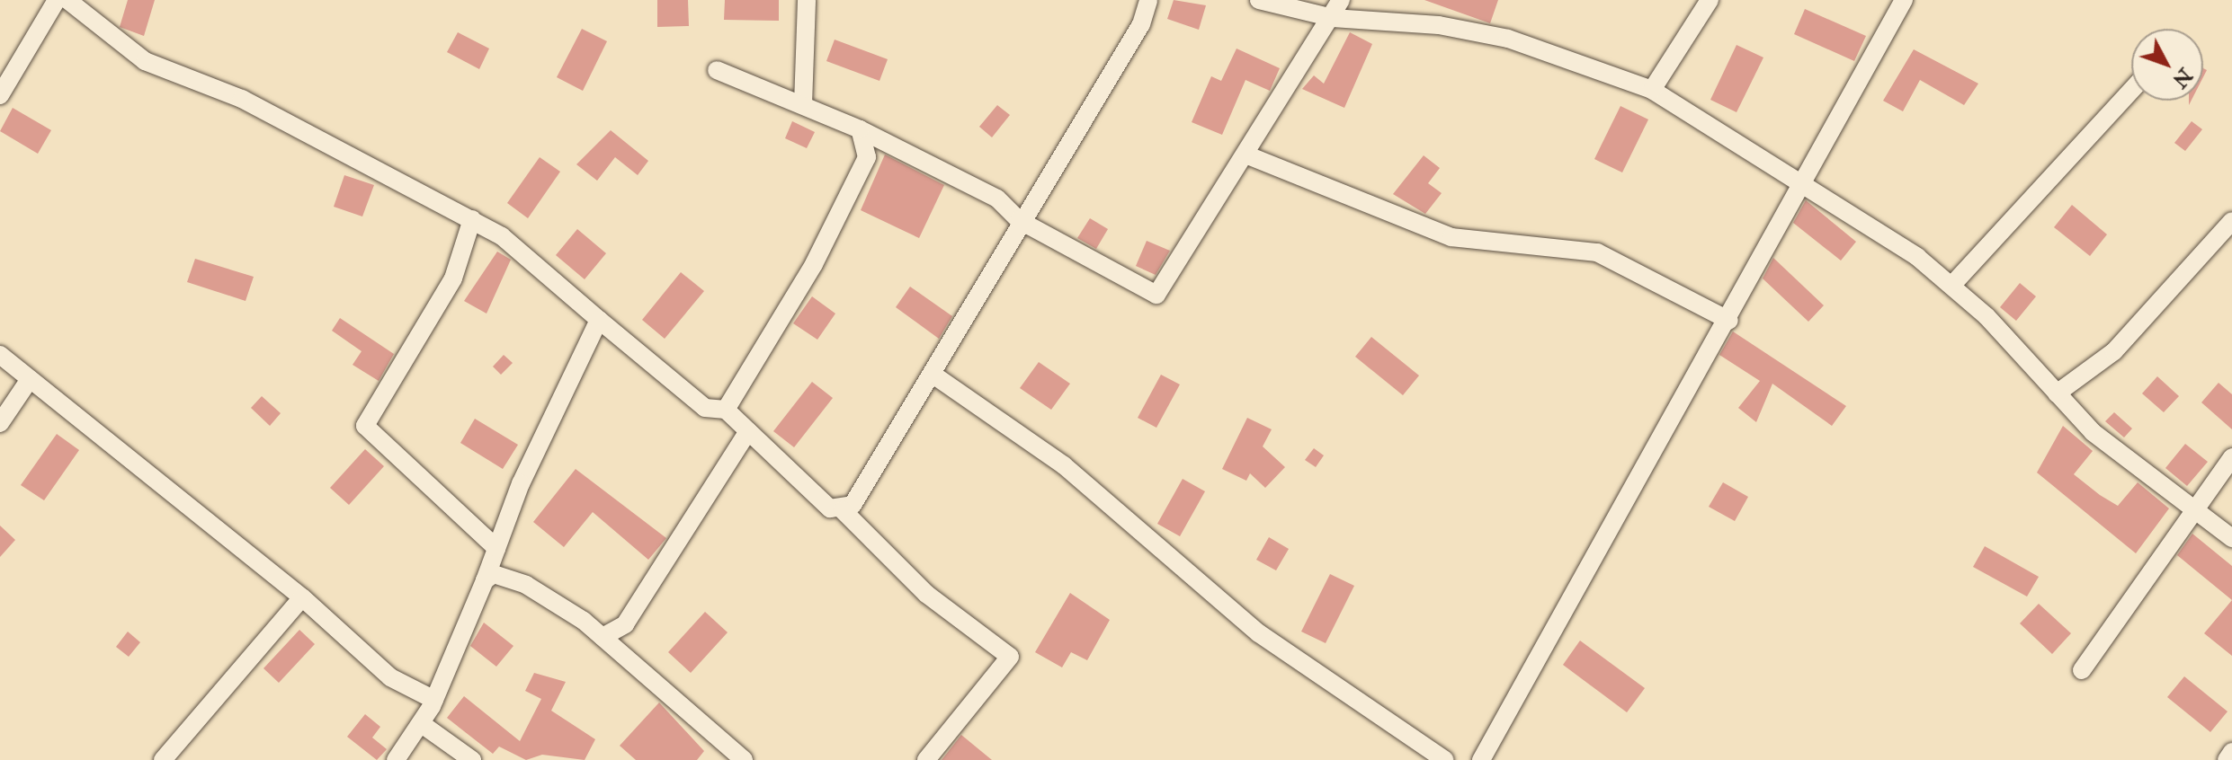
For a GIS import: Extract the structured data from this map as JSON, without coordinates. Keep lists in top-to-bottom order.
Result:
{
  "north": "bottom right"
}
